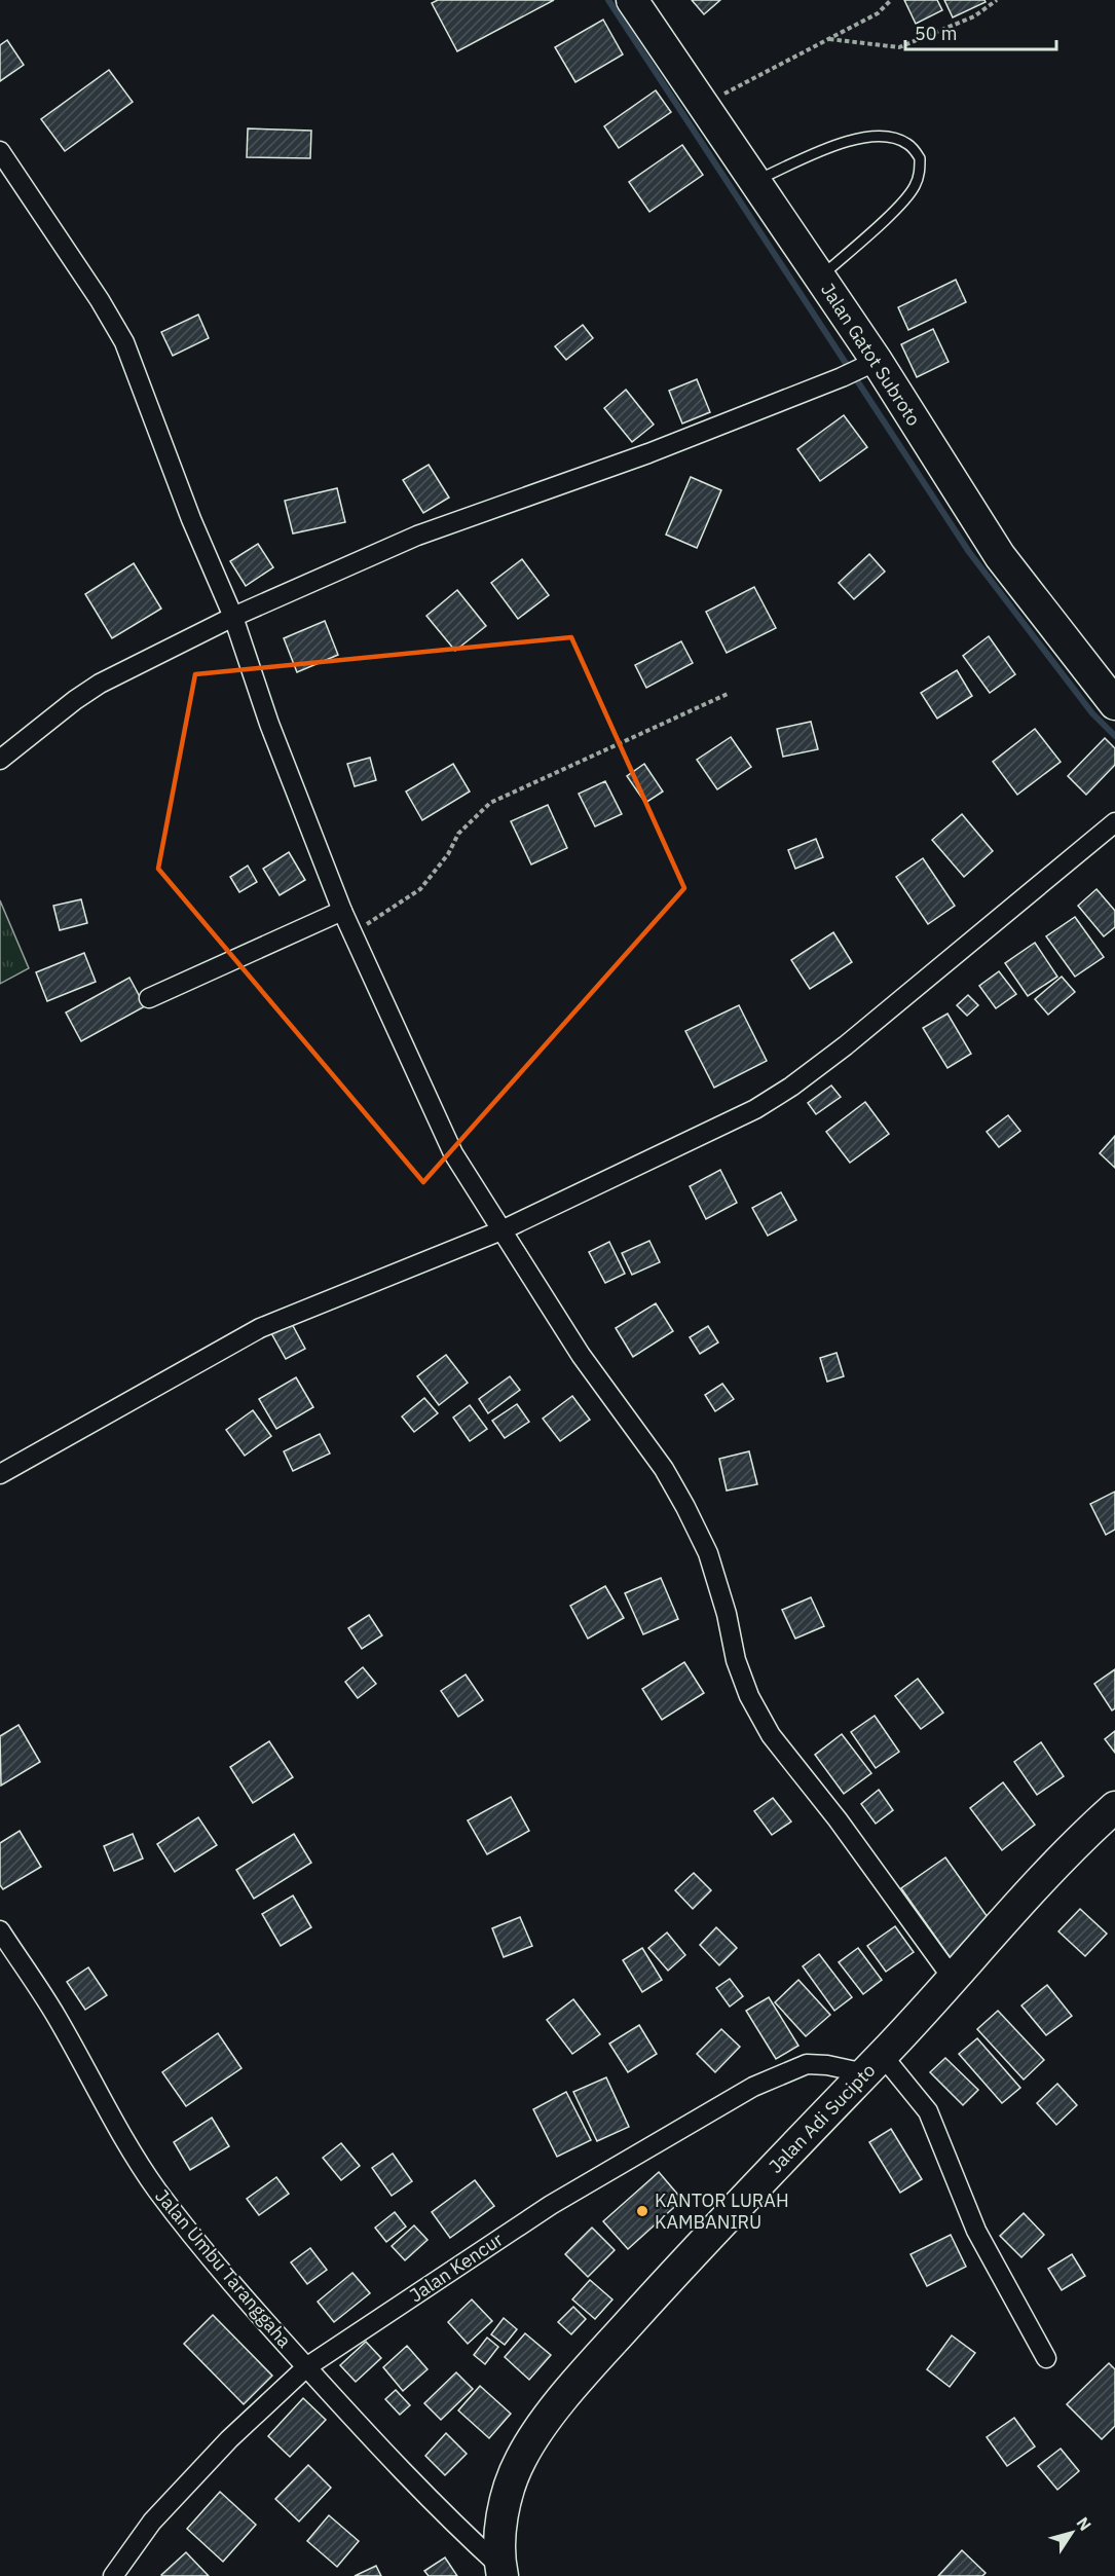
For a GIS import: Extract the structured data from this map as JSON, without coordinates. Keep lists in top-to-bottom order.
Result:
{
  "streets": {
    "highway": ["Jalan Gatot Subroto", "Jalan Adi Sucipto"],
    "street": ["Jalan Kencur", "Jalan Umbu Taranggaha"]
  },
  "crossings": [
    ["Jalan Adi Sucipto", "Jalan Kencur"],
    ["Jalan Adi Sucipto", "Jalan Umbu Taranggaha"],
    ["Jalan Kencur", "Jalan Umbu Taranggaha"]
  ],
  "places": ["KANTOR LURAH KAMBANIRU"],
  "scale_bar": "50 m",
  "north": "top right"
}
